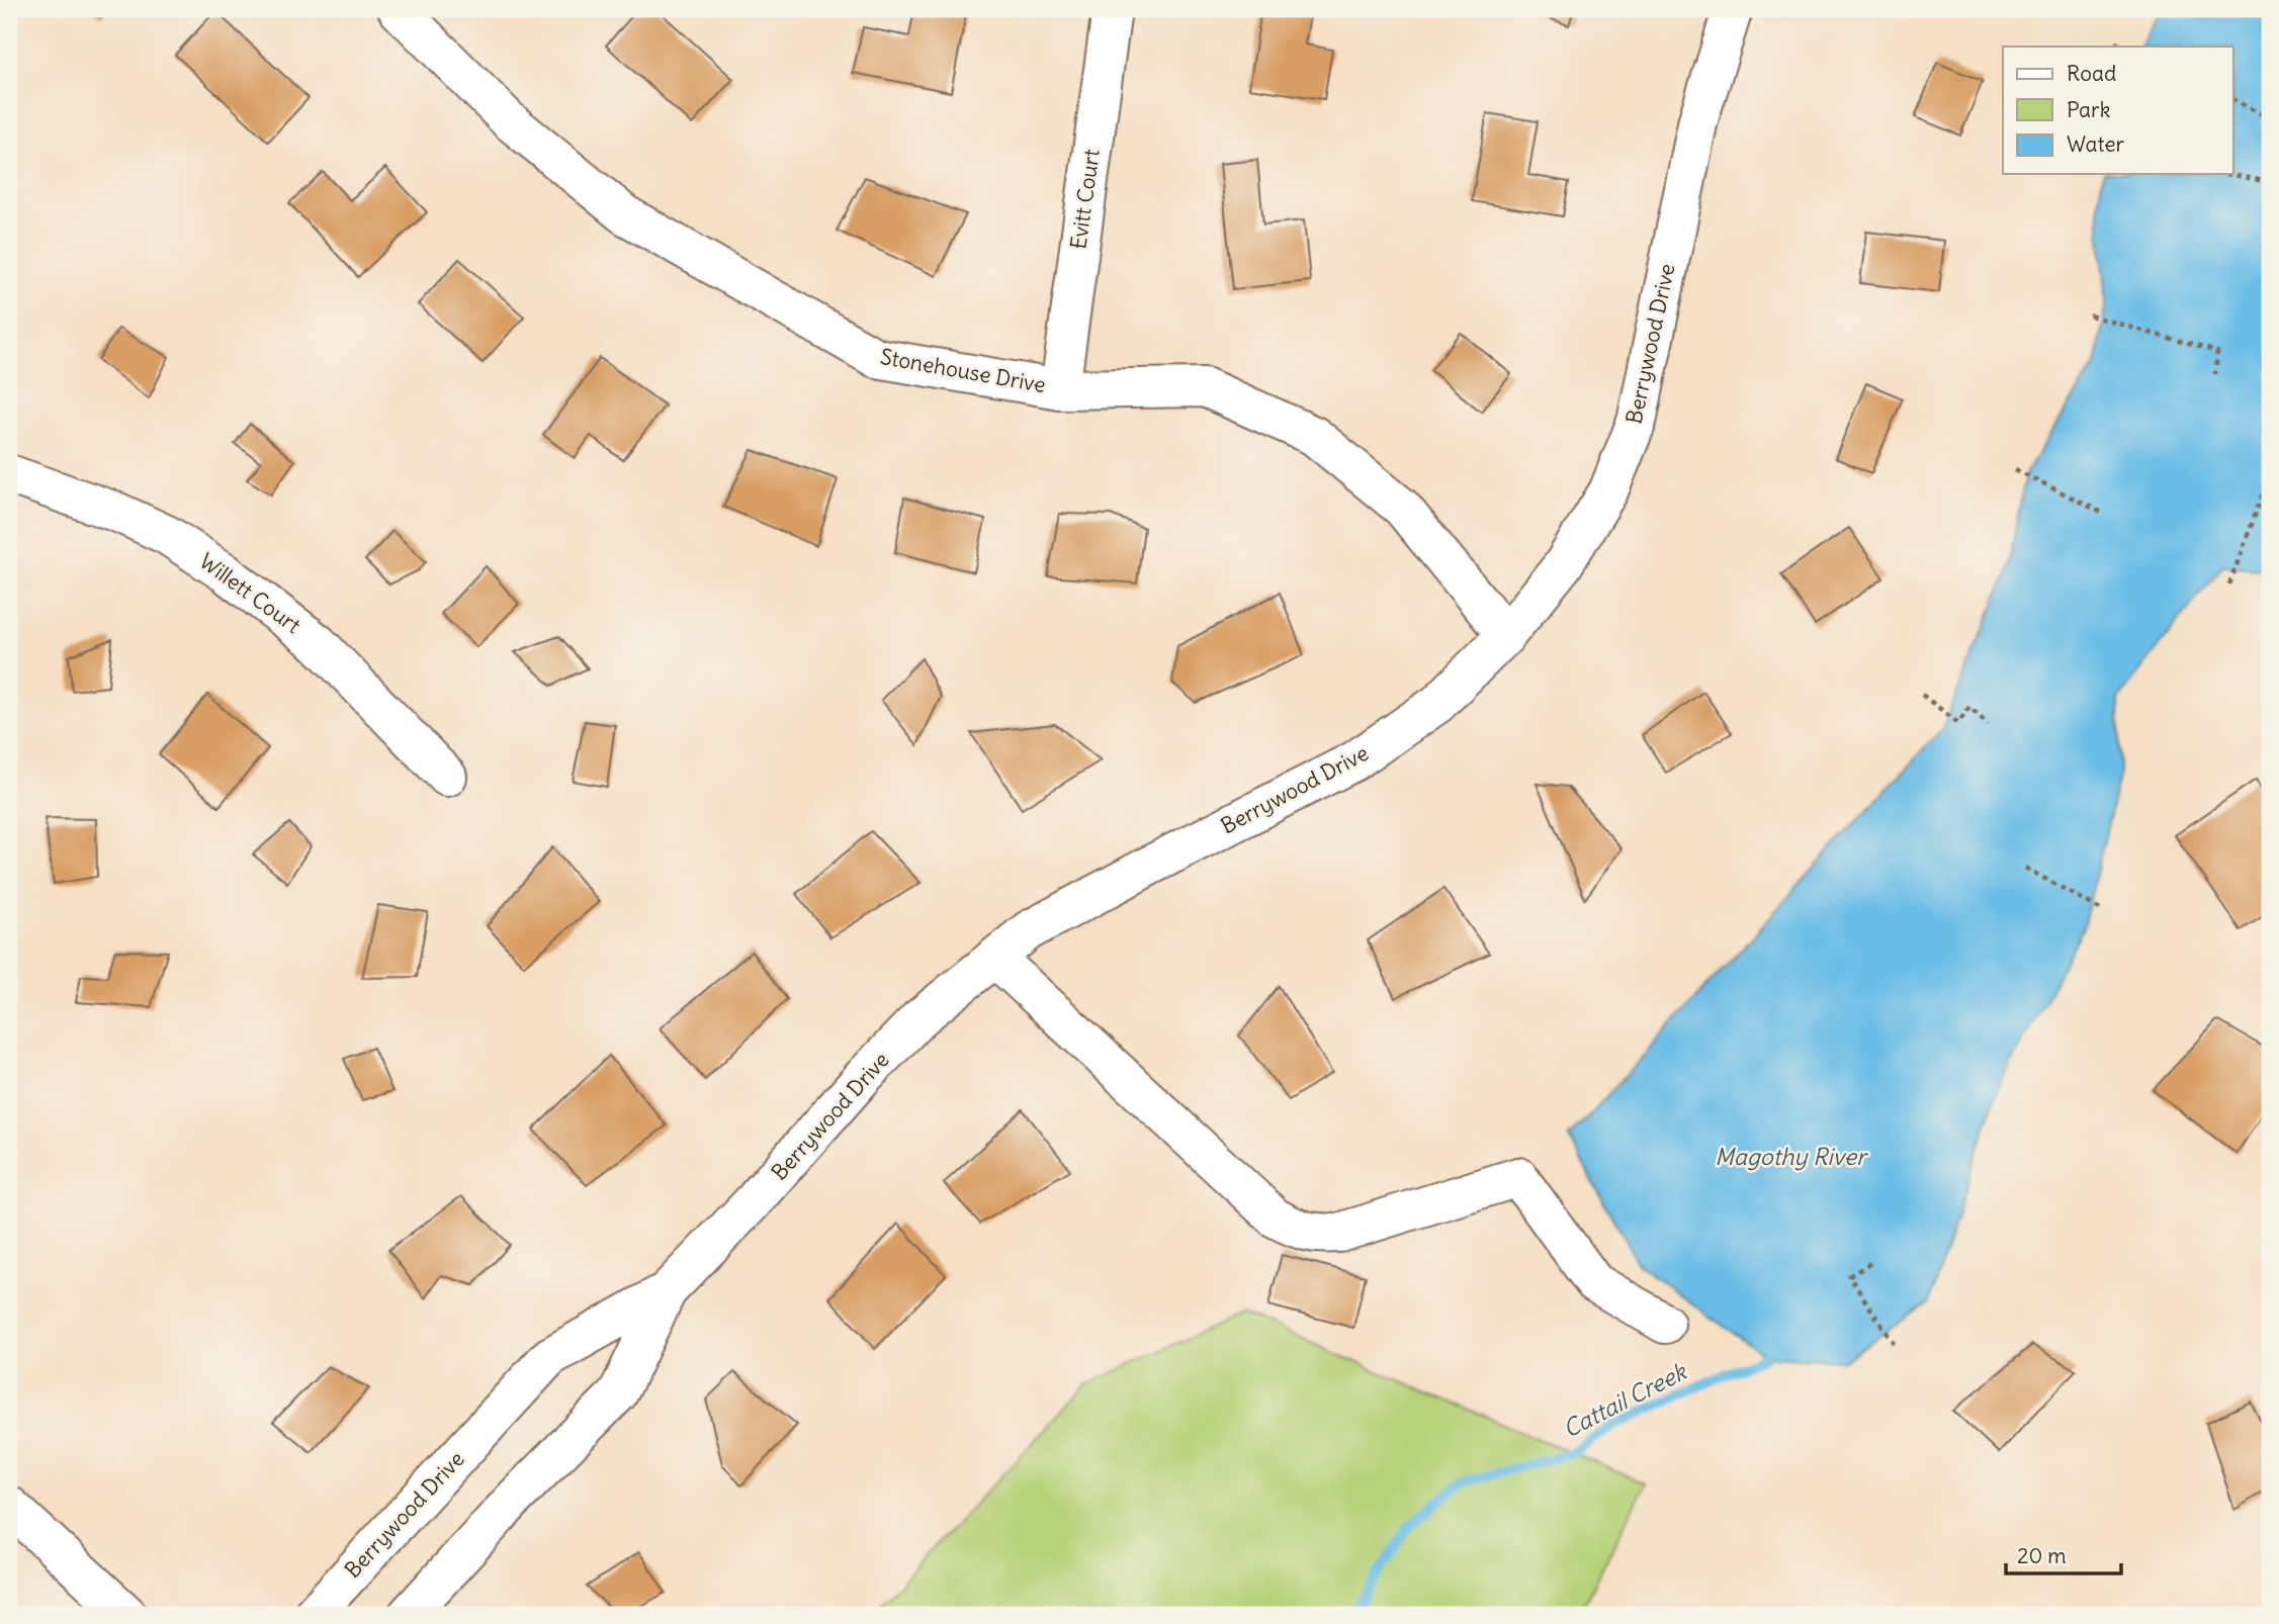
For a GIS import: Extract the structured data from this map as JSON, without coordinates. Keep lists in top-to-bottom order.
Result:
{
  "streets": {
    "street": [
      "Evitt Court",
      "Berrywood Drive",
      "Stonehouse Drive",
      "Willett Court"
    ]
  },
  "crossings": [
    ["Evitt Court", "Stonehouse Drive"],
    ["Berrywood Drive", "Stonehouse Drive"]
  ],
  "water": ["Magothy River", "Cattail Creek"],
  "legend": ["Road", "Park", "Water"],
  "scale_bar": "20 m"
}
